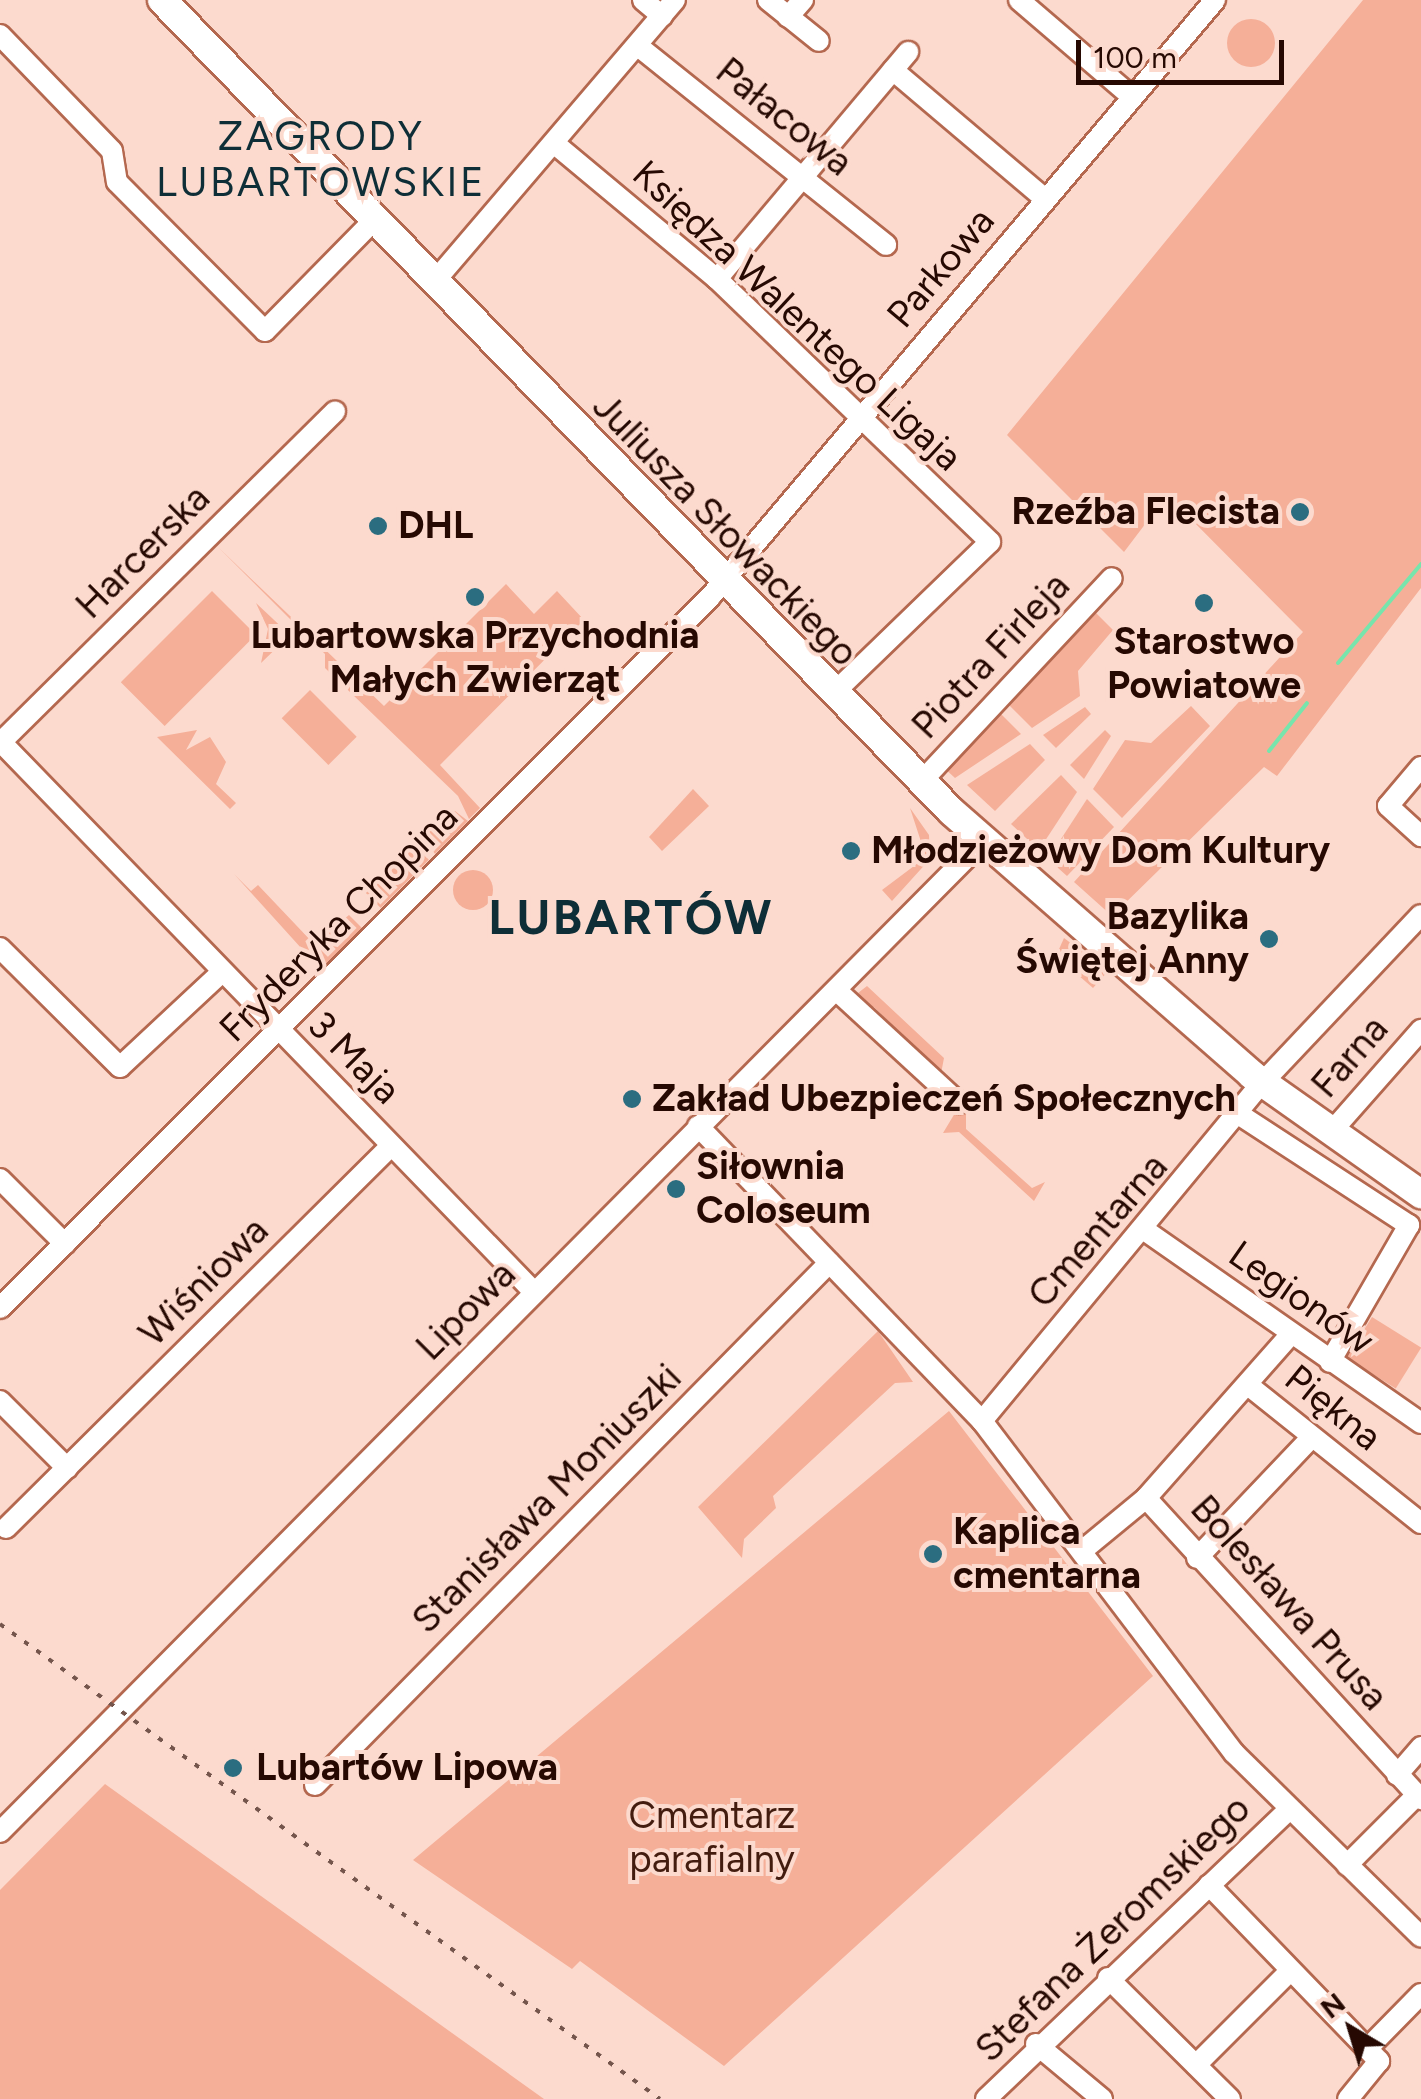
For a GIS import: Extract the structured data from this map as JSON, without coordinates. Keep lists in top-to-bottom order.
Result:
{
  "streets": {
    "main road": ["Juliusza Słowackiego"],
    "street": [
      "Pałacowa",
      "Parkowa",
      "Księdza Walentego Ligaja",
      "Harcerska",
      "Piotra Firleja",
      "Fryderyka Chopina",
      "Farna",
      "3 Maja",
      "Cmentarna",
      "Wiśniowa",
      "Legionów",
      "Lipowa",
      "Piękna",
      "Stanisława Moniuszki",
      "Bolesława Prusa",
      "Stefana Żeromskiego"
    ]
  },
  "crossings": [
    ["Parkowa", "Księdza Walentego Ligaja"],
    ["Parkowa", "Juliusza Słowackiego"],
    ["Parkowa", "Fryderyka Chopina"],
    ["Juliusza Słowackiego", "Piotra Firleja"],
    ["Juliusza Słowackiego", "Fryderyka Chopina"],
    ["Juliusza Słowackiego", "Farna"],
    ["Juliusza Słowackiego", "Cmentarna"],
    ["Juliusza Słowackiego", "Lipowa"],
    ["Harcerska", "3 Maja"],
    ["Fryderyka Chopina", "3 Maja"],
    ["3 Maja", "Wiśniowa"],
    ["3 Maja", "Lipowa"],
    ["Cmentarna", "Legionów"]
  ],
  "districts": ["ZAGRODY LUBARTOWSKIE", "LUBARTÓW"],
  "parks": ["Cmentarz parafialny"],
  "places": [
    "Rzeźba Flecista",
    "DHL",
    "Lubartowska Przychodnia Małych Zwierząt",
    "Starostwo Powiatowe",
    "Młodzieżowy Dom Kultury",
    "Bazylika Świętej Anny",
    "Zakład Ubezpieczeń Społecznych",
    "Siłownia Coloseum",
    "Kaplica cmentarna",
    "Lubartów Lipowa"
  ],
  "scale_bar": "100 m",
  "north": "top left"
}
